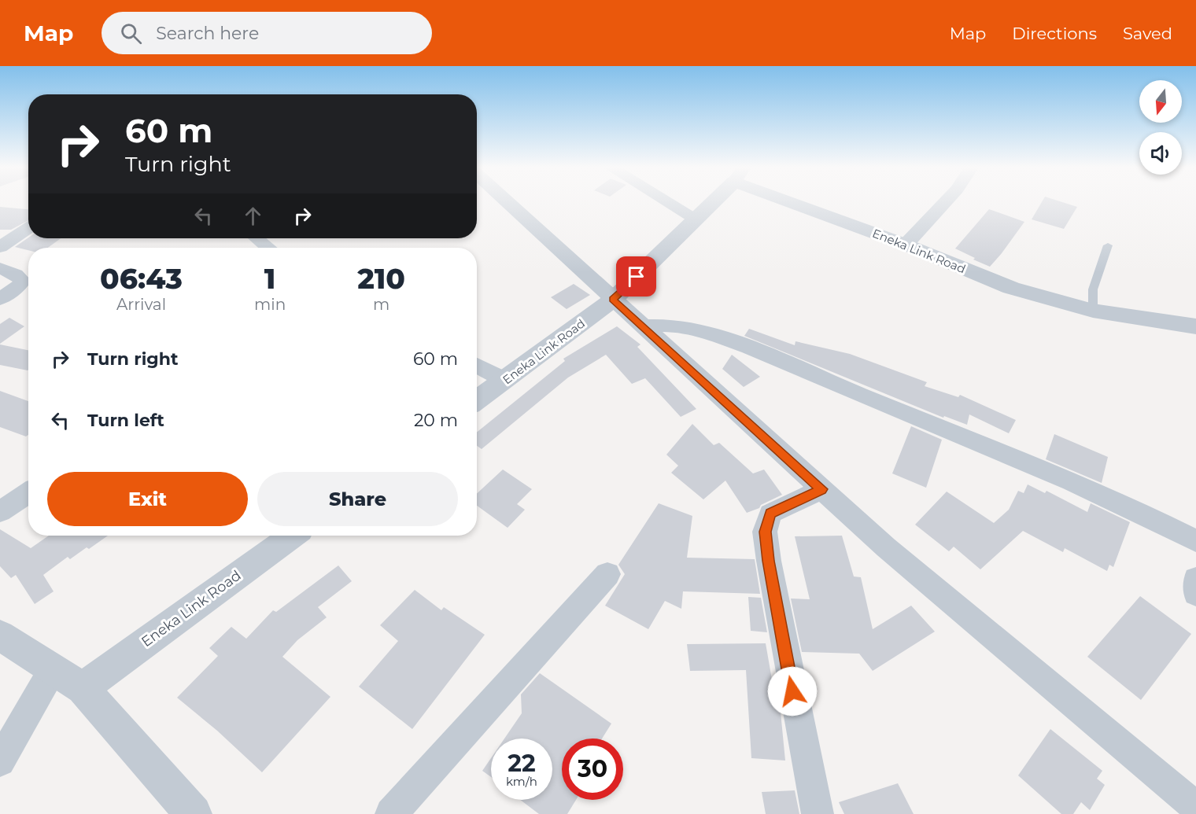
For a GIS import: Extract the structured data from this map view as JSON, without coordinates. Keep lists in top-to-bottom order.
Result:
{
  "streets": {
    "street": ["Eneka Link Road"]
  },
  "north": "bottom",
  "page": {
    "header": "Map",
    "search": "Search here",
    "nav": ["Map", "Directions", "Saved"],
    "turn": ["60 m", "Turn right"],
    "eta": [
      "06:43",
      "Arrival",
      "1",
      "min",
      "210",
      "m"
    ],
    "list": [
      {
        "name": "Turn right",
        "value": "60 m"
      },
      {
        "name": "Turn left",
        "value": "20 m"
      }
    ],
    "buttons": ["Exit", "Share"],
    "speed": "22 km/h",
    "limit": "30"
  }
}
